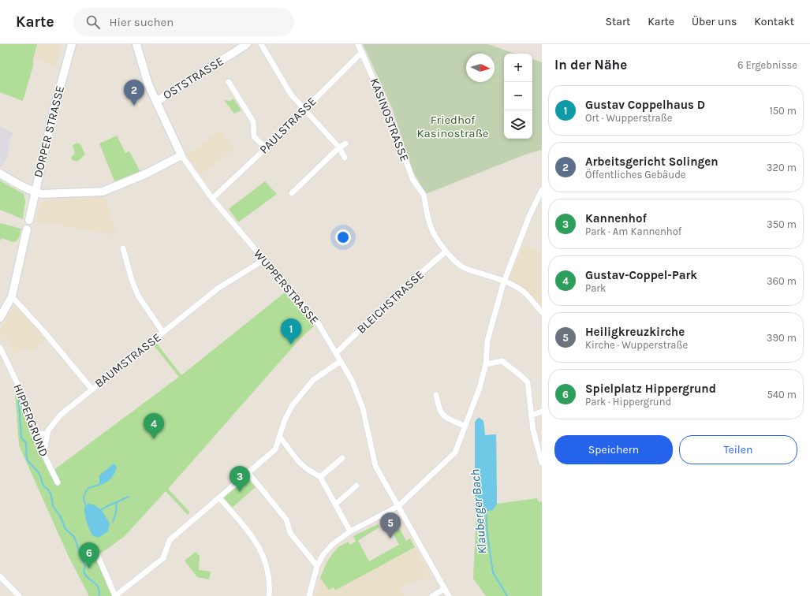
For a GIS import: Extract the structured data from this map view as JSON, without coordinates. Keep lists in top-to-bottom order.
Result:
{
  "streets": {
    "street": [
      "OSTSTRASSE",
      "KASINOSTRASSE",
      "PAULSTRASSE",
      "DORPER STRASSE",
      "WUPPERSTRASSE",
      "BLEICHSTRASSE",
      "BAUMSTRASSE",
      "HIPPERGRUND"
    ]
  },
  "crossings": [
    ["OSTSTRASSE", "WUPPERSTRASSE"],
    ["KASINOSTRASSE", "PAULSTRASSE"],
    ["KASINOSTRASSE", "BLEICHSTRASSE"],
    ["PAULSTRASSE", "WUPPERSTRASSE"],
    ["WUPPERSTRASSE", "BLEICHSTRASSE"],
    ["WUPPERSTRASSE", "BAUMSTRASSE"]
  ],
  "water": ["Klauberger Bach"],
  "parks": ["Friedhof Kasinostraße"],
  "north": "right",
  "page": {
    "header": "Karte",
    "search": "Hier suchen",
    "nav": [
      "Start",
      "Karte",
      "Über uns",
      "Kontakt"
    ],
    "heading": ["In der Nähe", "6 Ergebnisse"],
    "map_buttons": ["+", "−"],
    "pins": [
      "2",
      "1",
      "4",
      "3",
      "5",
      "6"
    ],
    "list": [
      {
        "mark": "1",
        "name": "Gustav Coppelhaus D",
        "note": "Ort · Wupperstraße",
        "value": "150 m"
      },
      {
        "mark": "2",
        "name": "Arbeitsgericht Solingen",
        "note": "Öffentliches Gebäude",
        "value": "320 m"
      },
      {
        "mark": "3",
        "name": "Kannenhof",
        "note": "Park · Am Kannenhof",
        "value": "350 m"
      },
      {
        "mark": "4",
        "name": "Gustav-Coppel-Park",
        "note": "Park",
        "value": "360 m"
      },
      {
        "mark": "5",
        "name": "Heiligkreuzkirche",
        "note": "Kirche · Wupperstraße",
        "value": "390 m"
      },
      {
        "mark": "6",
        "name": "Spielplatz Hippergrund",
        "note": "Park · Hippergrund",
        "value": "540 m"
      }
    ],
    "buttons": ["Speichern", "Teilen"]
  }
}
